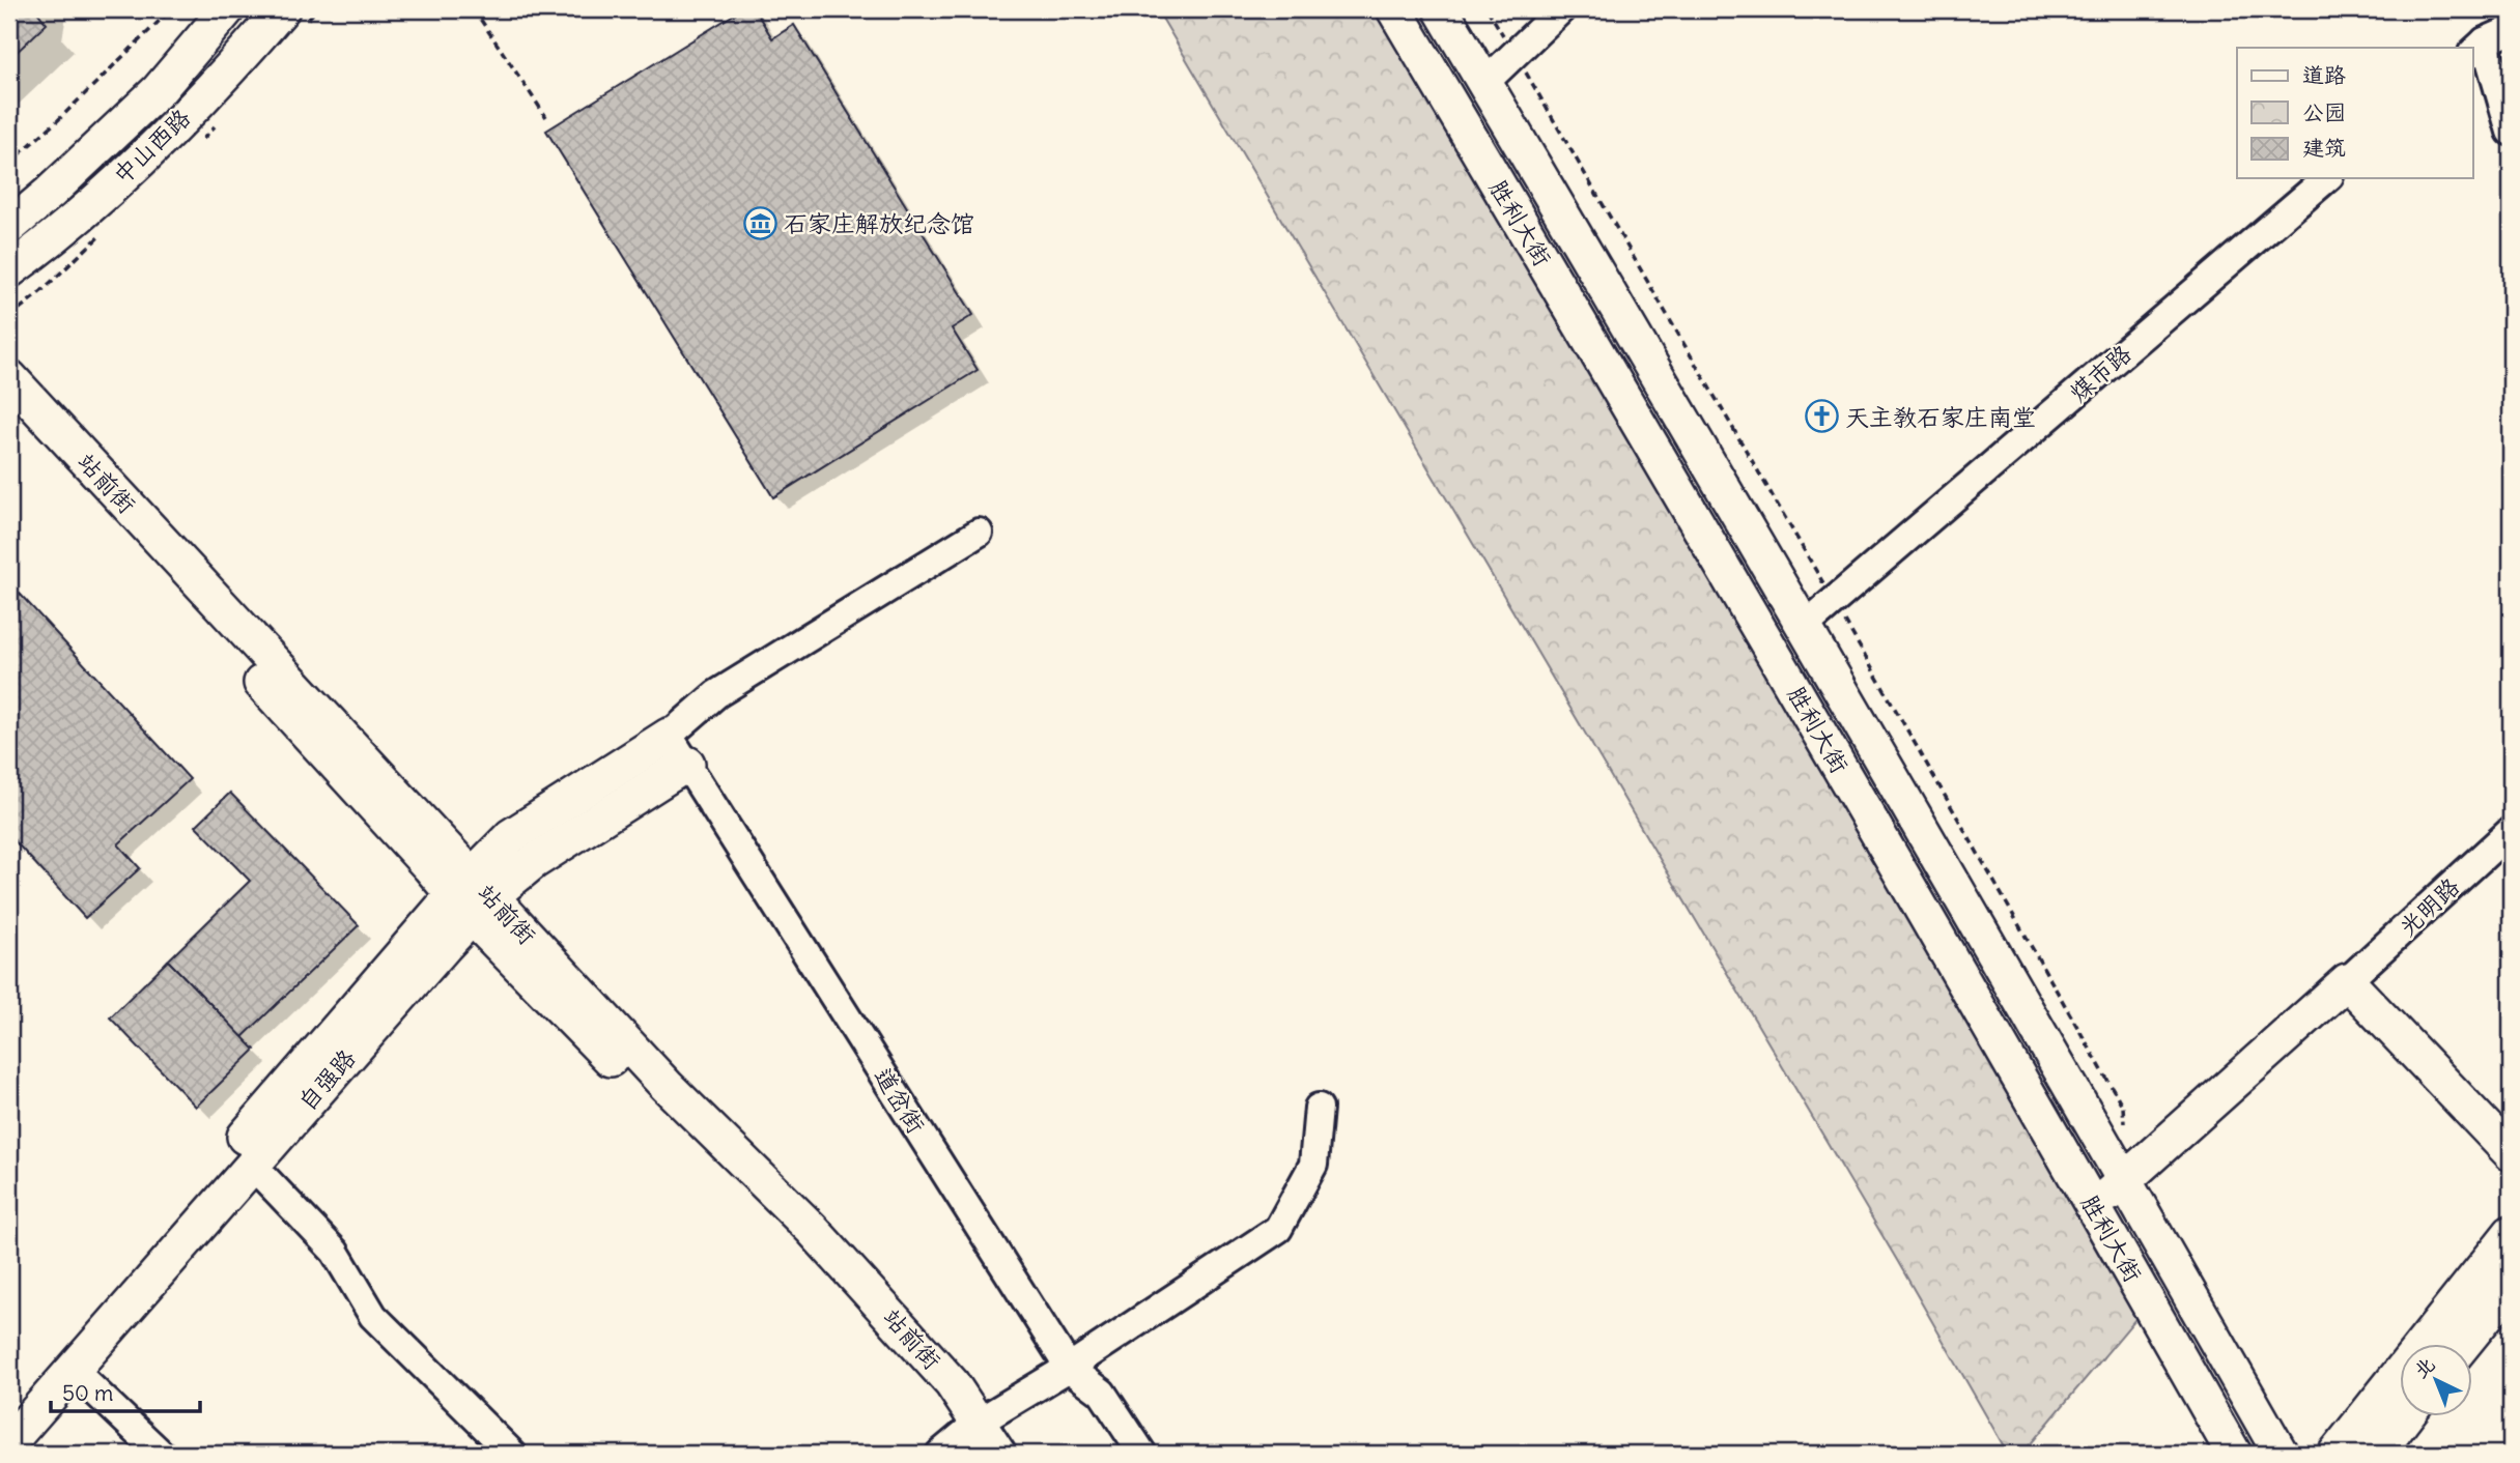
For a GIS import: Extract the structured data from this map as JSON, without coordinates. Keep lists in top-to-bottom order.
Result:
{
  "streets": {
    "main road": [
      "中山西路",
      "胜利大街",
      "站前街",
      "自强路"
    ],
    "street": ["煤市路", "光明路", "道岔街"]
  },
  "crossings": [
    ["胜利大街", "煤市路"],
    ["站前街", "自强路"],
    ["自强路", "道岔街"]
  ],
  "places": {
    "museum": ["石家庄解放纪念馆"],
    "church": ["天主教石家庄南堂"]
  },
  "legend": ["道路", "公园", "建筑"],
  "scale_bar": "50 m",
  "north": "top left"
}
